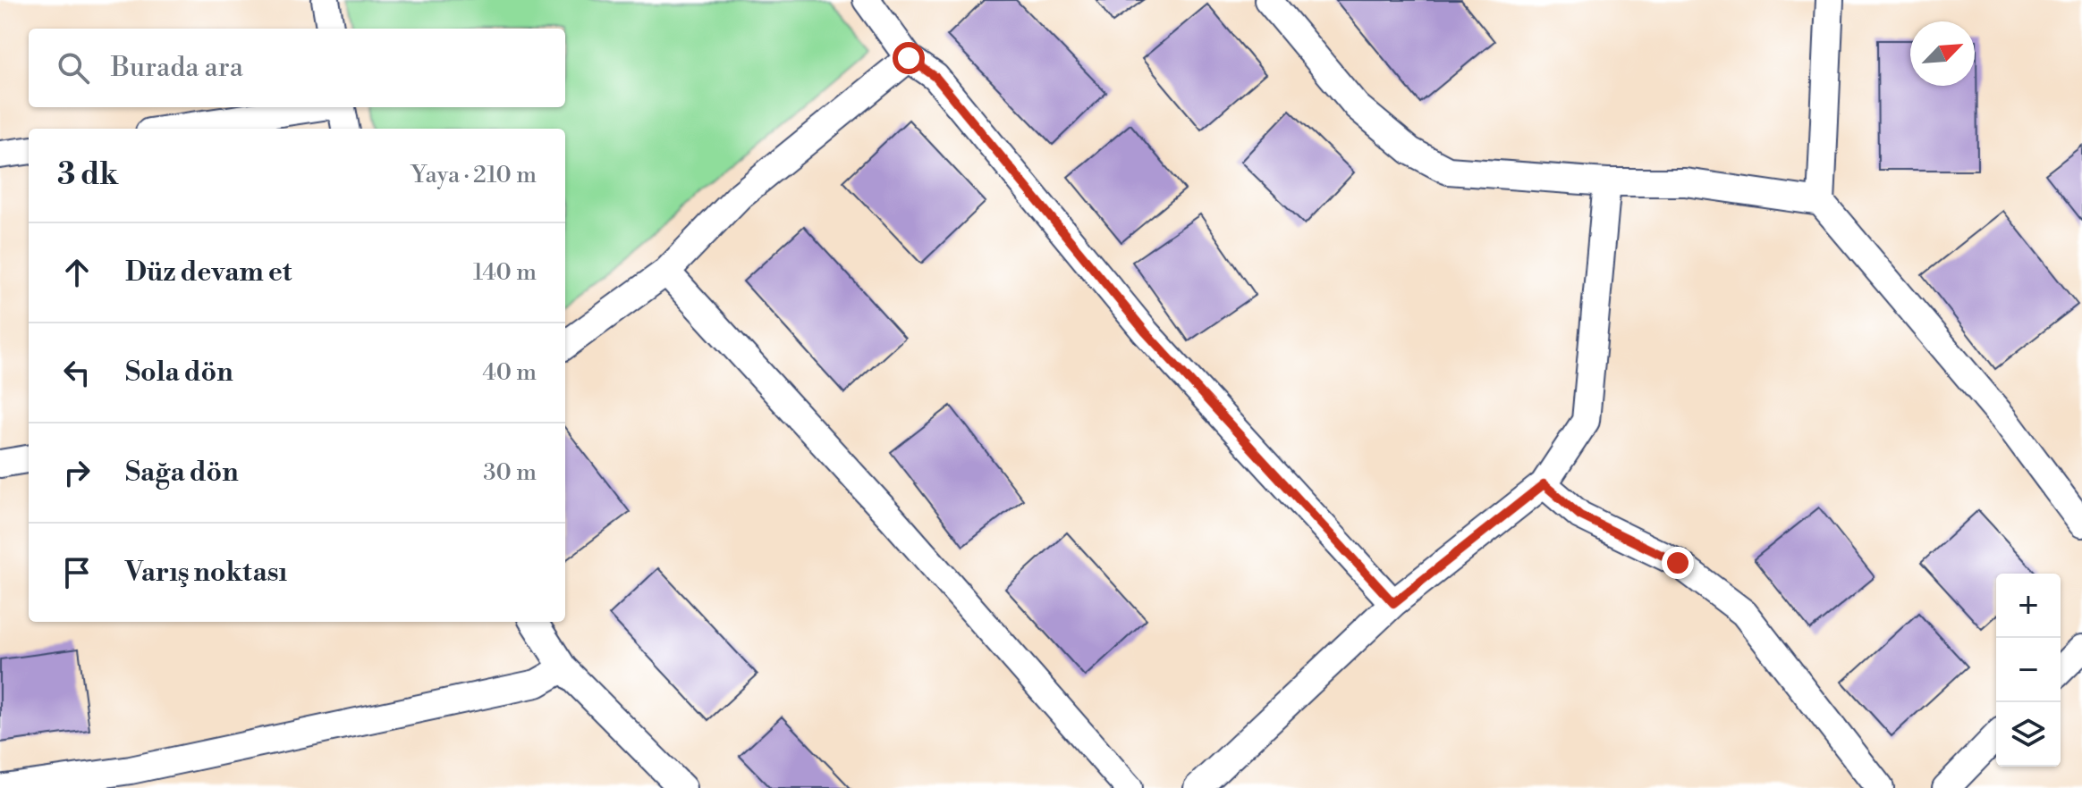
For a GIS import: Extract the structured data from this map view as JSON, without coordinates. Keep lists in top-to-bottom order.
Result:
{
  "north": "top right",
  "page": {
    "search": "Burada ara",
    "heading": ["3 dk", "Yaya · 210 m"],
    "list": [
      ["Düz devam et", "140 m"],
      ["Sola dön", "40 m"],
      ["Sağa dön", "30 m"],
      "Varış noktası"
    ],
    "map_buttons": ["+", "−"]
  }
}
